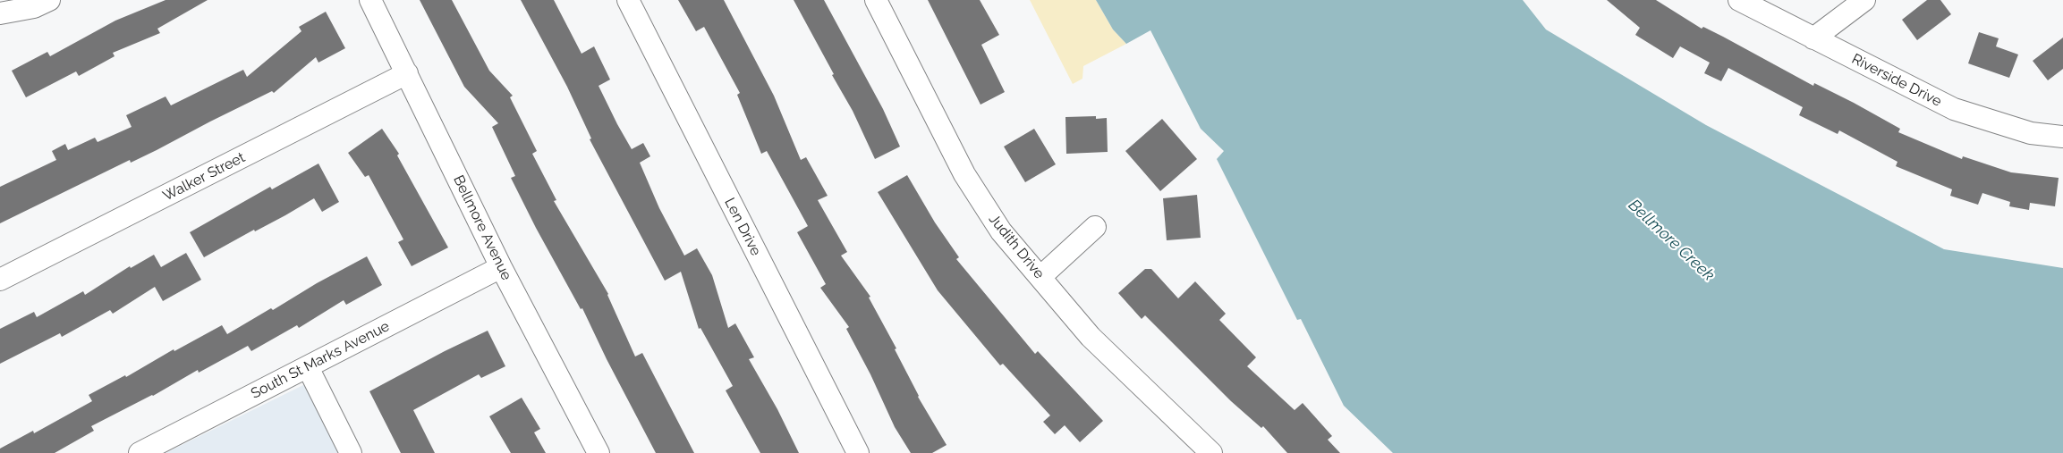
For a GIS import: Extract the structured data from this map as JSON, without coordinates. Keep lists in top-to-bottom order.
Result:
{
  "streets": {
    "street": [
      "Riverside Drive",
      "Walker Street",
      "Len Drive",
      "Bellmore Avenue",
      "Judith Drive",
      "South St Marks Avenue"
    ]
  },
  "crossings": [
    ["Walker Street", "Bellmore Avenue"],
    ["Bellmore Avenue", "South St Marks Avenue"]
  ],
  "water": ["Bellmore Creek"]
}
